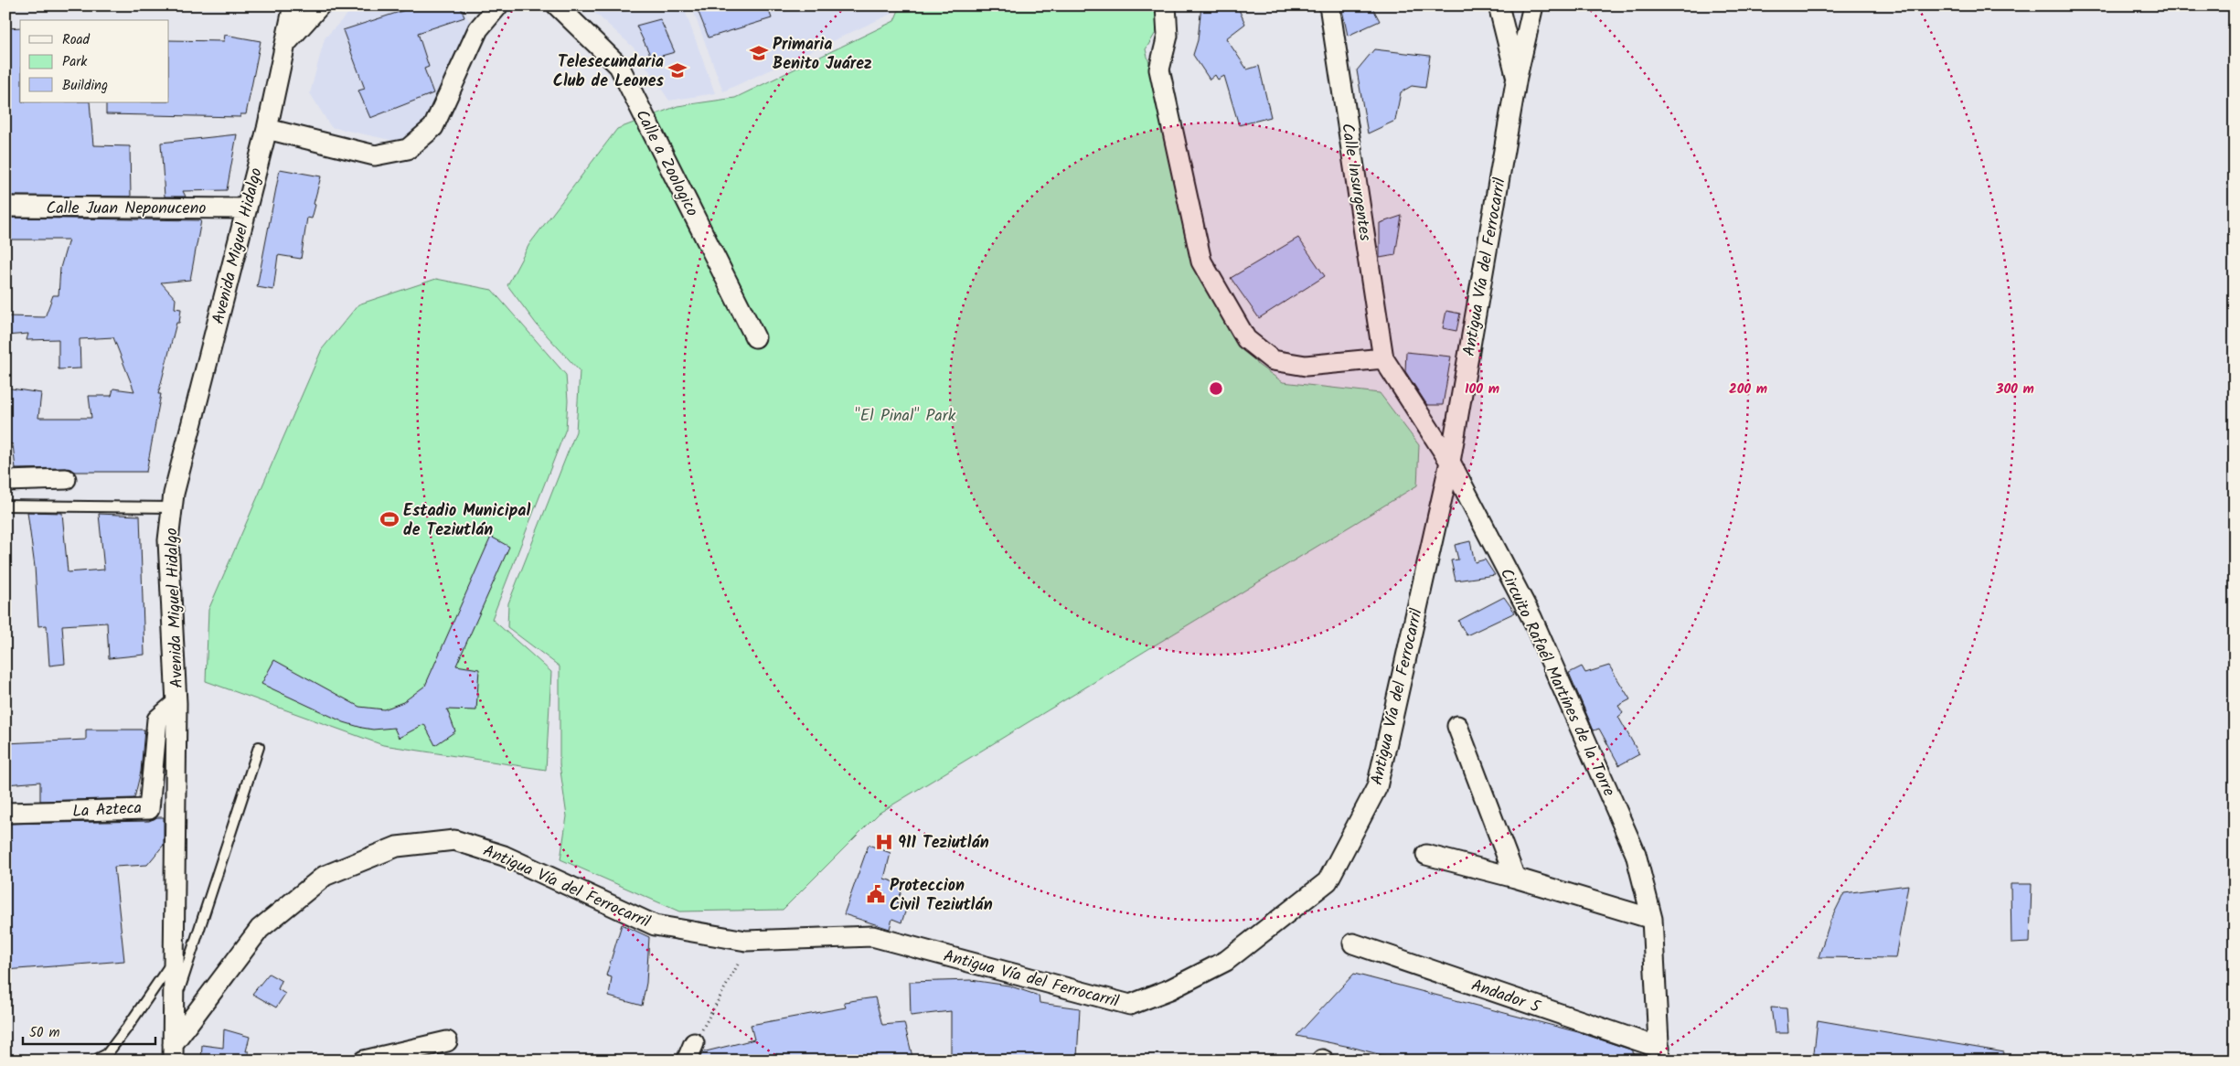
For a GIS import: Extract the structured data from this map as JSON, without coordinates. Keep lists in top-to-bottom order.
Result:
{
  "streets": {
    "street": [
      "Calle a Zoologico",
      "Calle Insurgentes",
      "Calle Juan Neponuceno",
      "Avenida Miguel Hidalgo",
      "Antigua Vía del Ferrocarril",
      "Circuito Rafaél Martínes de la Torre",
      "La Azteca",
      "Andador 5"
    ]
  },
  "crossings": [
    ["Calle Insurgentes", "Circuito Rafaél Martínes de la Torre"],
    ["Calle Juan Neponuceno", "Avenida Miguel Hidalgo"],
    ["Avenida Miguel Hidalgo", "Antigua Vía del Ferrocarril"],
    ["Avenida Miguel Hidalgo", "La Azteca"],
    ["Antigua Vía del Ferrocarril", "Circuito Rafaél Martínes de la Torre"],
    ["Circuito Rafaél Martínes de la Torre", "Andador 5"]
  ],
  "parks": ["\"El Pinal\" Park"],
  "places": {
    "school or university": ["Primaria Benito Juárez", "Telesecundaria Club de Leones"],
    "sports": ["Estadio Municipal de Teziutlán"],
    "hospital": ["911 Teziutlán"],
    "public building": ["Proteccion Civil Teziutlán"]
  },
  "legend": ["Road", "Park", "Building"],
  "scale_bar": "50 m",
  "rings": ["100 m", "200 m", "300 m"]
}
